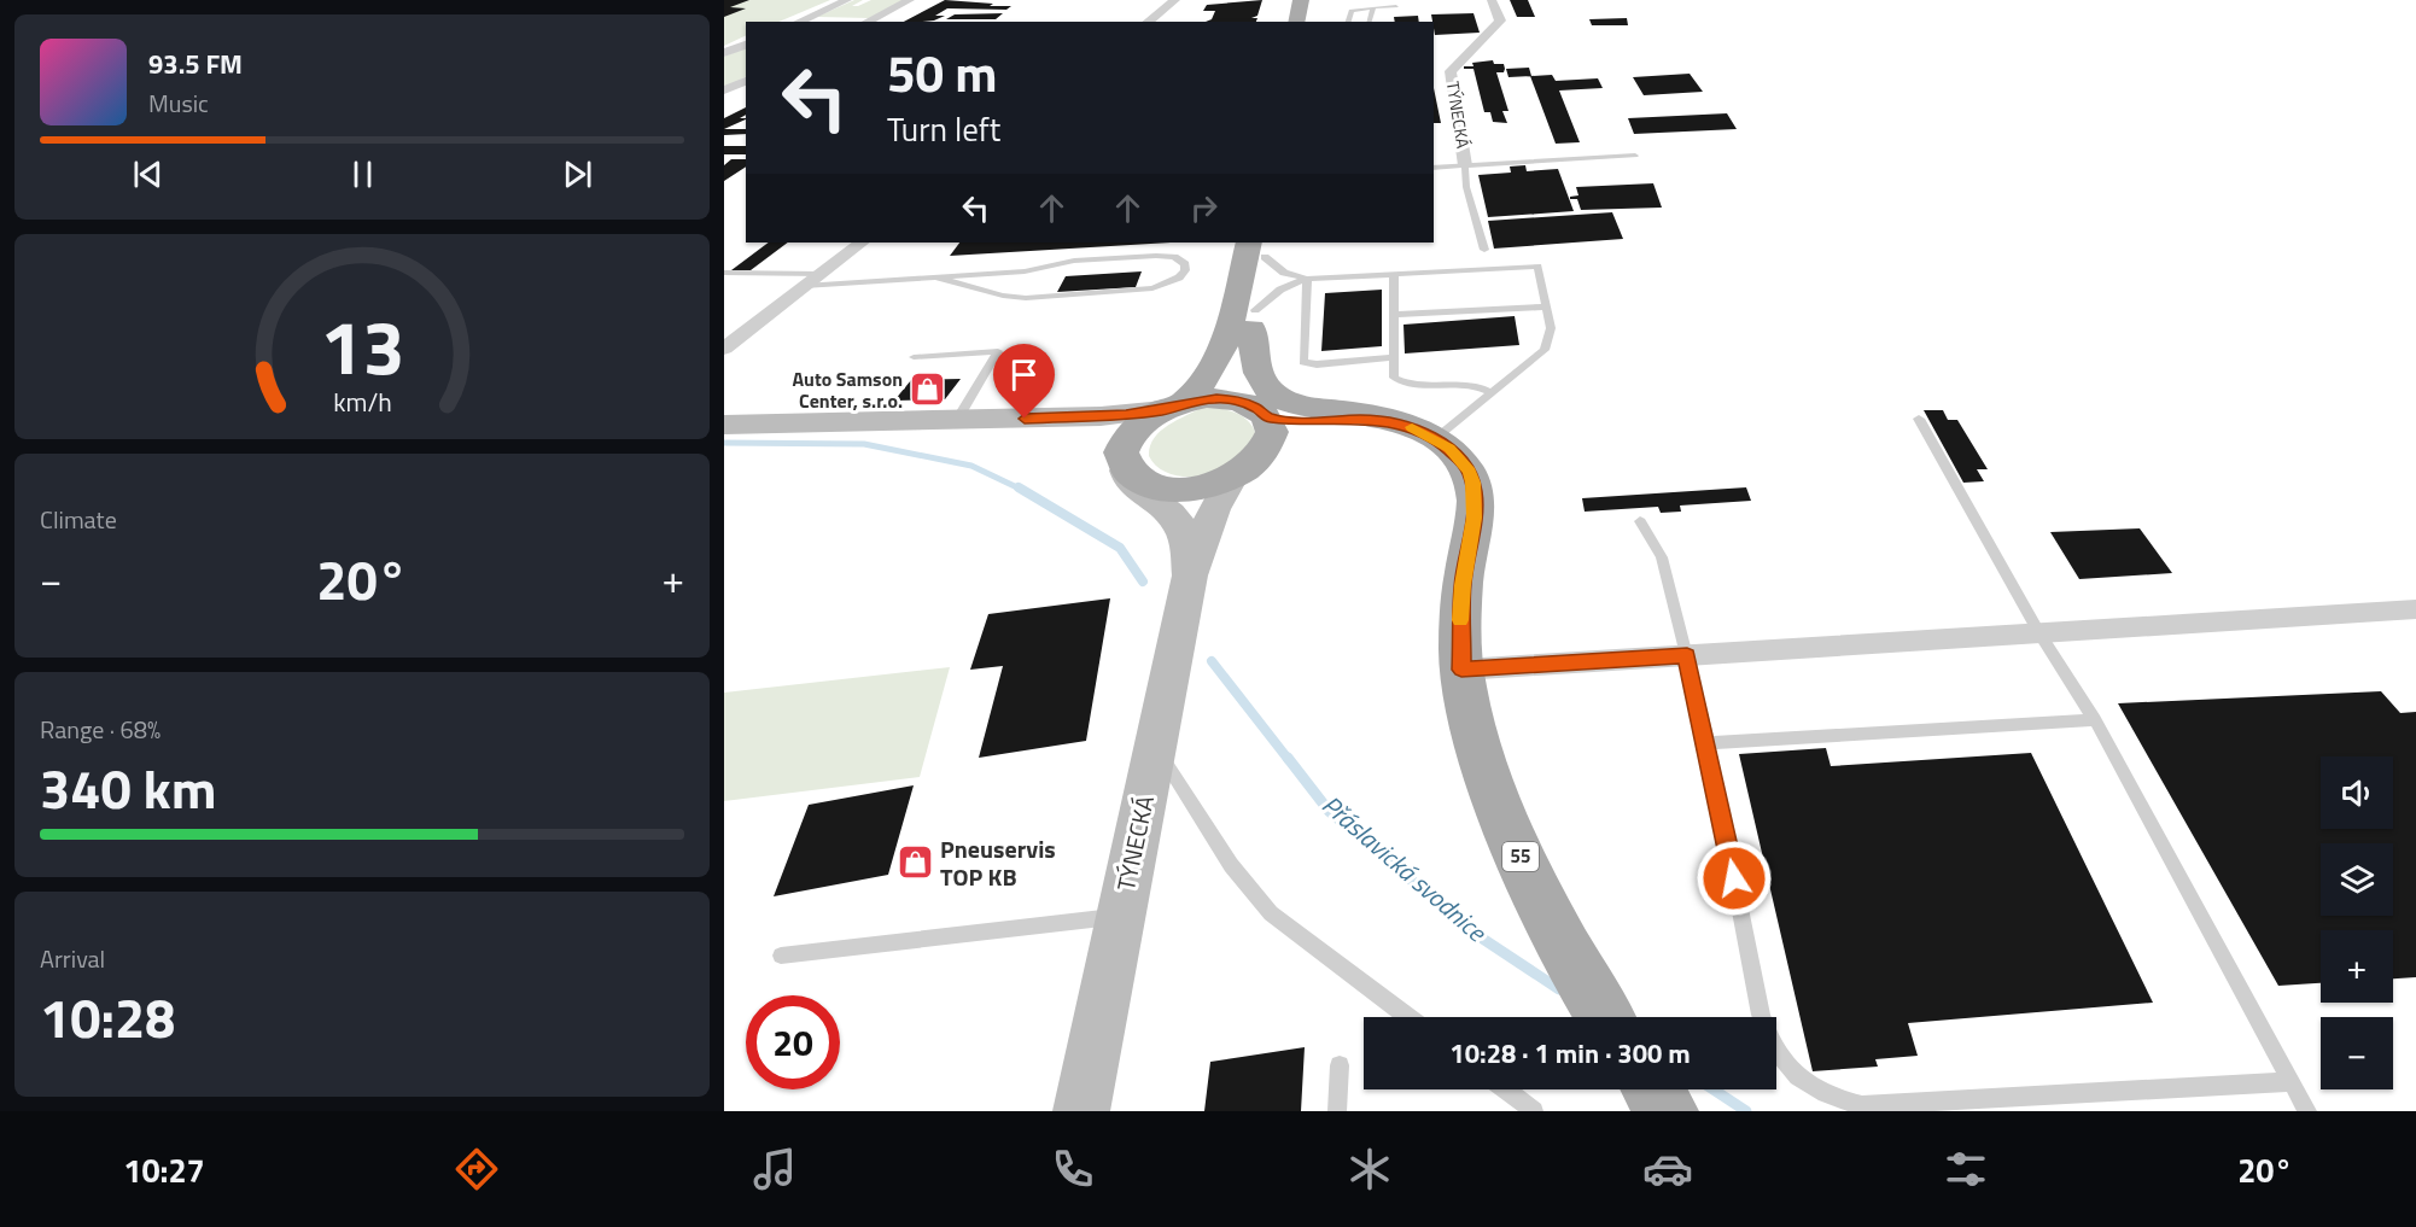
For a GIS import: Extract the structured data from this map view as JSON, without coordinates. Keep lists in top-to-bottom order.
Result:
{
  "streets": {
    "main road": ["TÝNECKÁ", "55"]
  },
  "crossings": [
    ["TÝNECKÁ", "55"]
  ],
  "water": ["Přáslavická svodnice"],
  "places": {
    "shop": ["Auto Samson Center, s.r.o.", "Pneuservis TOP KB"]
  },
  "page": {
    "turn": ["50 m", "Turn left"],
    "song": ["93.5 FM", "Music"],
    "tile": [
      "Climate",
      ["Range · 68%", "340 km"],
      ["Arrival", "10:28"]
    ],
    "heat": ["−", "20°", "+"],
    "map_buttons": ["+", "−"],
    "limit": "20",
    "trip": "10:28 · 1 min · 300 m",
    "tabs": ["10:27", "20°"],
    "gauge": ["13", "km/h"]
  }
}
